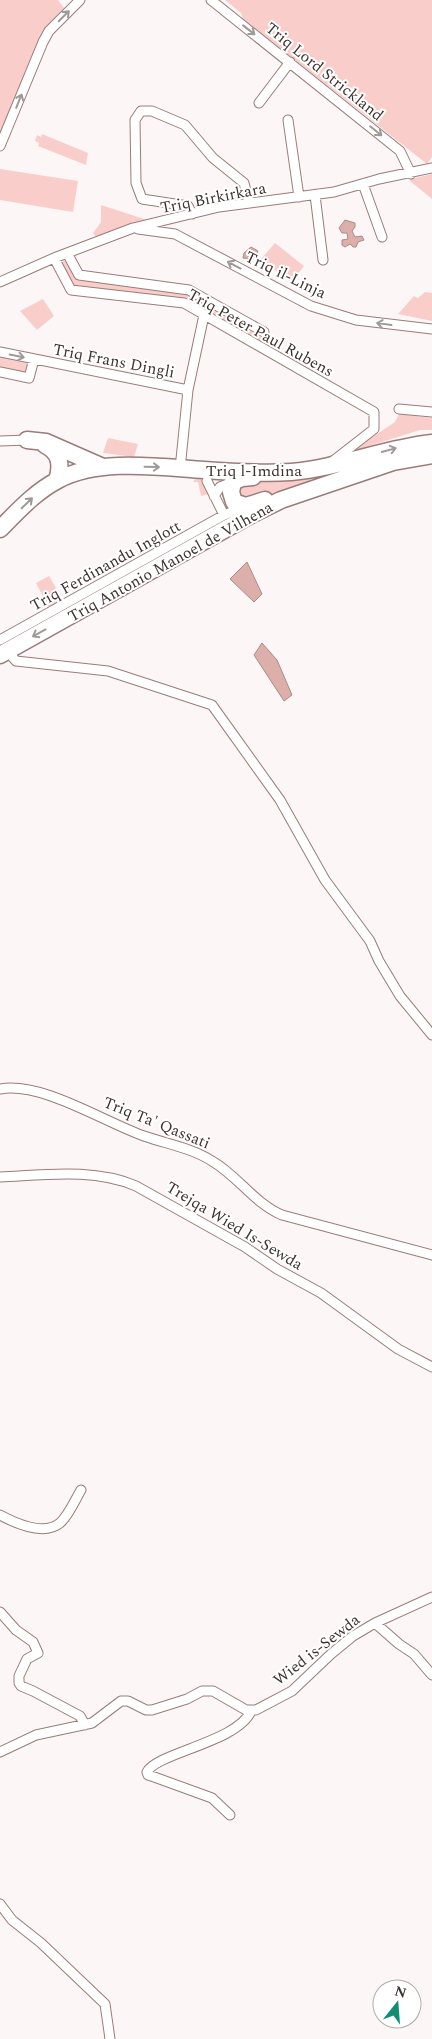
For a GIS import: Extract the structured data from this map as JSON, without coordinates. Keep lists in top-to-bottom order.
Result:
{
  "streets": {
    "highway": ["Triq l-Imdina", "Triq Antonio Manoel de Vilhena"],
    "street": [
      "Triq Lord Strickland",
      "Triq Birkirkara",
      "Triq il-Linja",
      "Triq Peter Paul Rubens",
      "Triq Frans Dingli",
      "Triq Ferdinandu Inglott",
      "Triq Ta' Qassati",
      "Trejqa Wied Is-Sewda",
      "Wied is-Sewda"
    ]
  },
  "crossings": [
    ["Triq Lord Strickland", "Triq Birkirkara"],
    ["Triq Birkirkara", "Triq il-Linja"],
    ["Triq Birkirkara", "Triq Peter Paul Rubens"],
    ["Triq Peter Paul Rubens", "Triq l-Imdina"],
    ["Triq Antonio Manoel de Vilhena", "Triq Ferdinandu Inglott"]
  ],
  "one_way": ["Triq Lord Strickland"],
  "north": "top"
}
